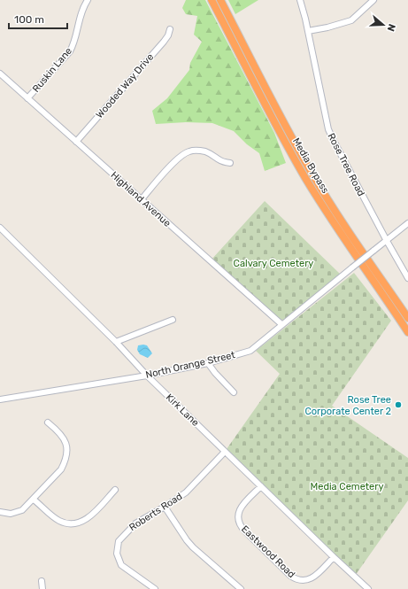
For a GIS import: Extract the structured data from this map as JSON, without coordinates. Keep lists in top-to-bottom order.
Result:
{
  "streets": {
    "highway": ["Media Bypass"],
    "street": [
      "Ruskin Lane",
      "Wooded Way Drive",
      "Rose Tree Road",
      "Highland Avenue",
      "North Orange Street",
      "Kirk Lane",
      "Roberts Road",
      "Eastwood Road"
    ]
  },
  "crossings": [
    ["Ruskin Lane", "Highland Avenue"],
    ["Wooded Way Drive", "Highland Avenue"],
    ["Rose Tree Road", "North Orange Street"],
    ["Highland Avenue", "North Orange Street"],
    ["North Orange Street", "Kirk Lane"],
    ["Kirk Lane", "Roberts Road"],
    ["Kirk Lane", "Eastwood Road"]
  ],
  "parks": ["Calvary Cemetery", "Media Cemetery"],
  "places": ["Rose Tree Corporate Center 2"],
  "scale_bar": "100 m",
  "north": "right"
}
